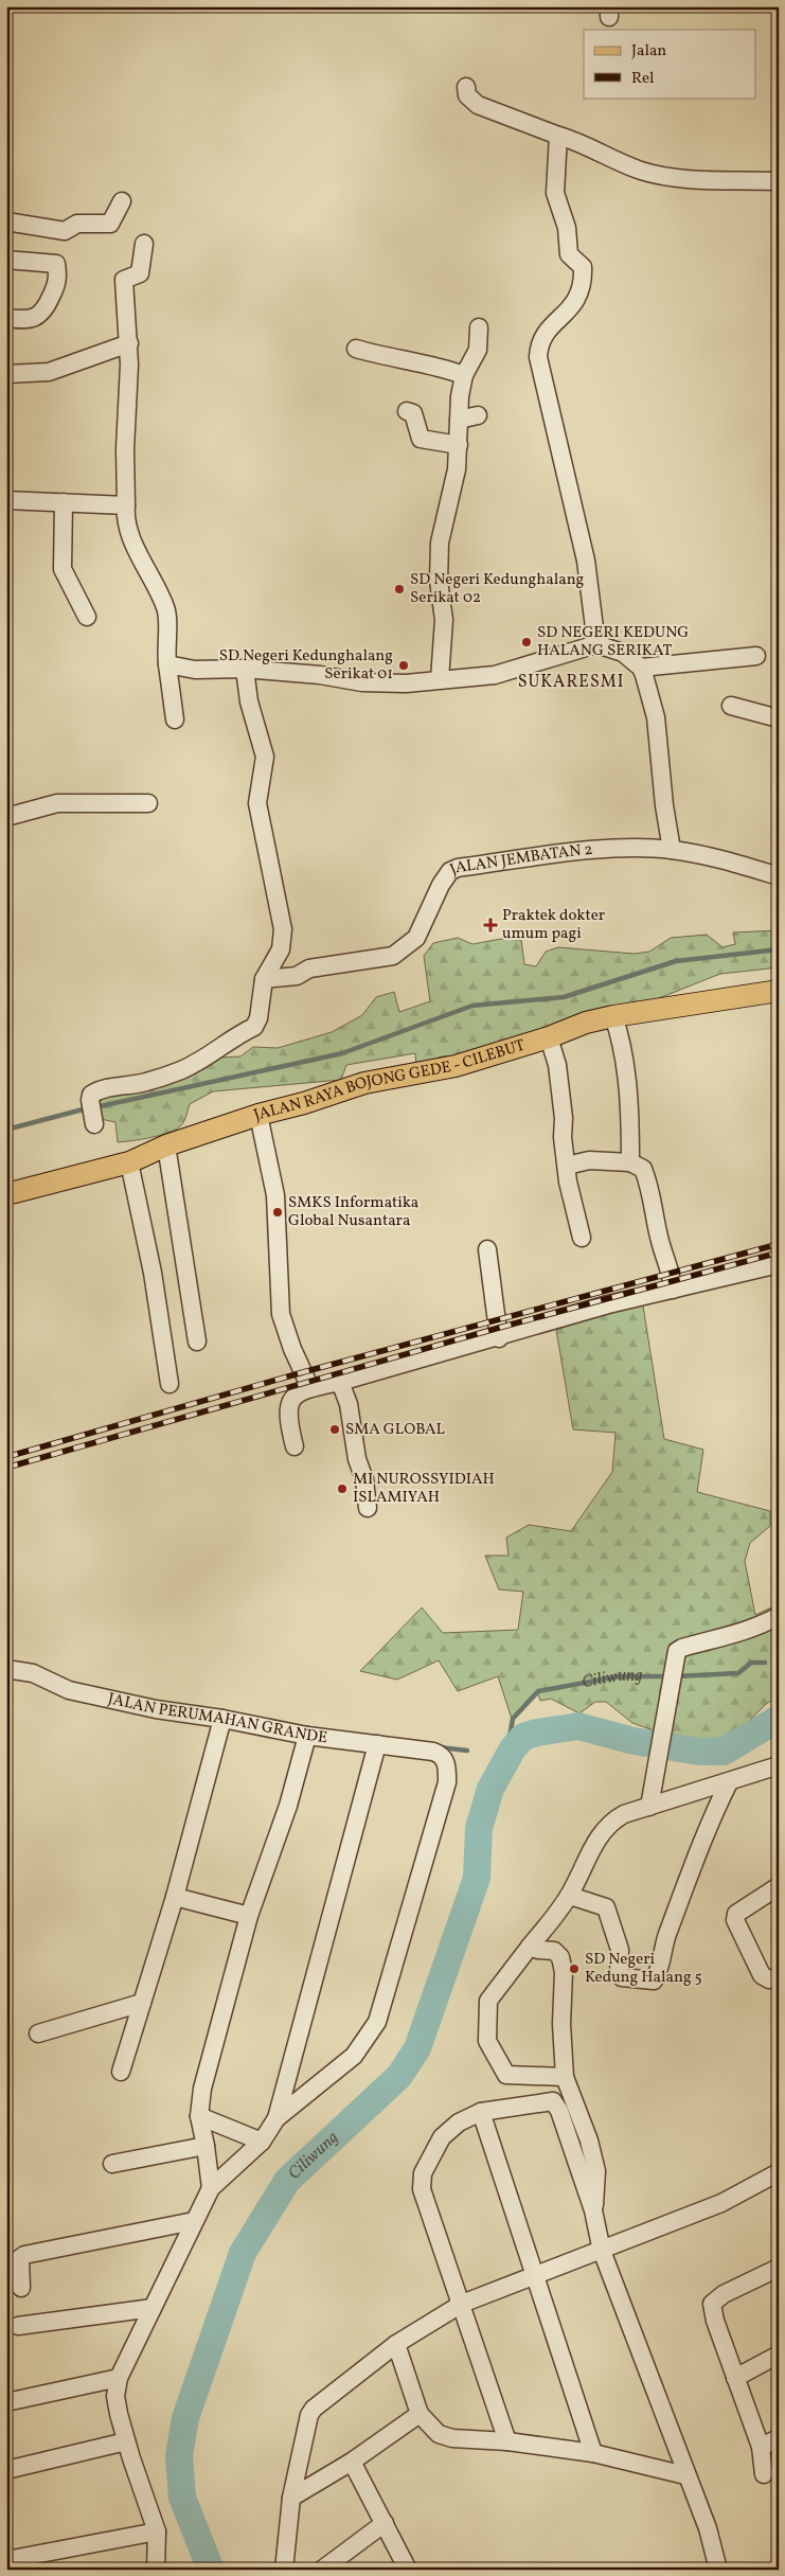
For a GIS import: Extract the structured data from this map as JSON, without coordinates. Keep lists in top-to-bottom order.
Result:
{
  "streets": {
    "main road": ["JALAN RAYA BOJONG GEDE - CILEBUT"],
    "street": ["JALAN JEMBATAN 2", "JALAN PERUMAHAN GRANDE"]
  },
  "districts": ["SUKARESMI"],
  "water": ["Ciliwung"],
  "places": {
    "other": [
      "SD Negeri Kedunghalang Serikat 02",
      "SD NEGERI KEDUNG HALANG SERIKAT",
      "SD Negeri Kedunghalang Serikat 01",
      "SMKS Informatika Global Nusantara",
      "SMA GLOBAL",
      "MI NUROSSYIDIAH ISLAMIYAH",
      "SD Negeri Kedung Halang 5"
    ],
    "health": ["Praktek dokter umum pagi"]
  },
  "legend": ["Jalan", "Rel"]
}
